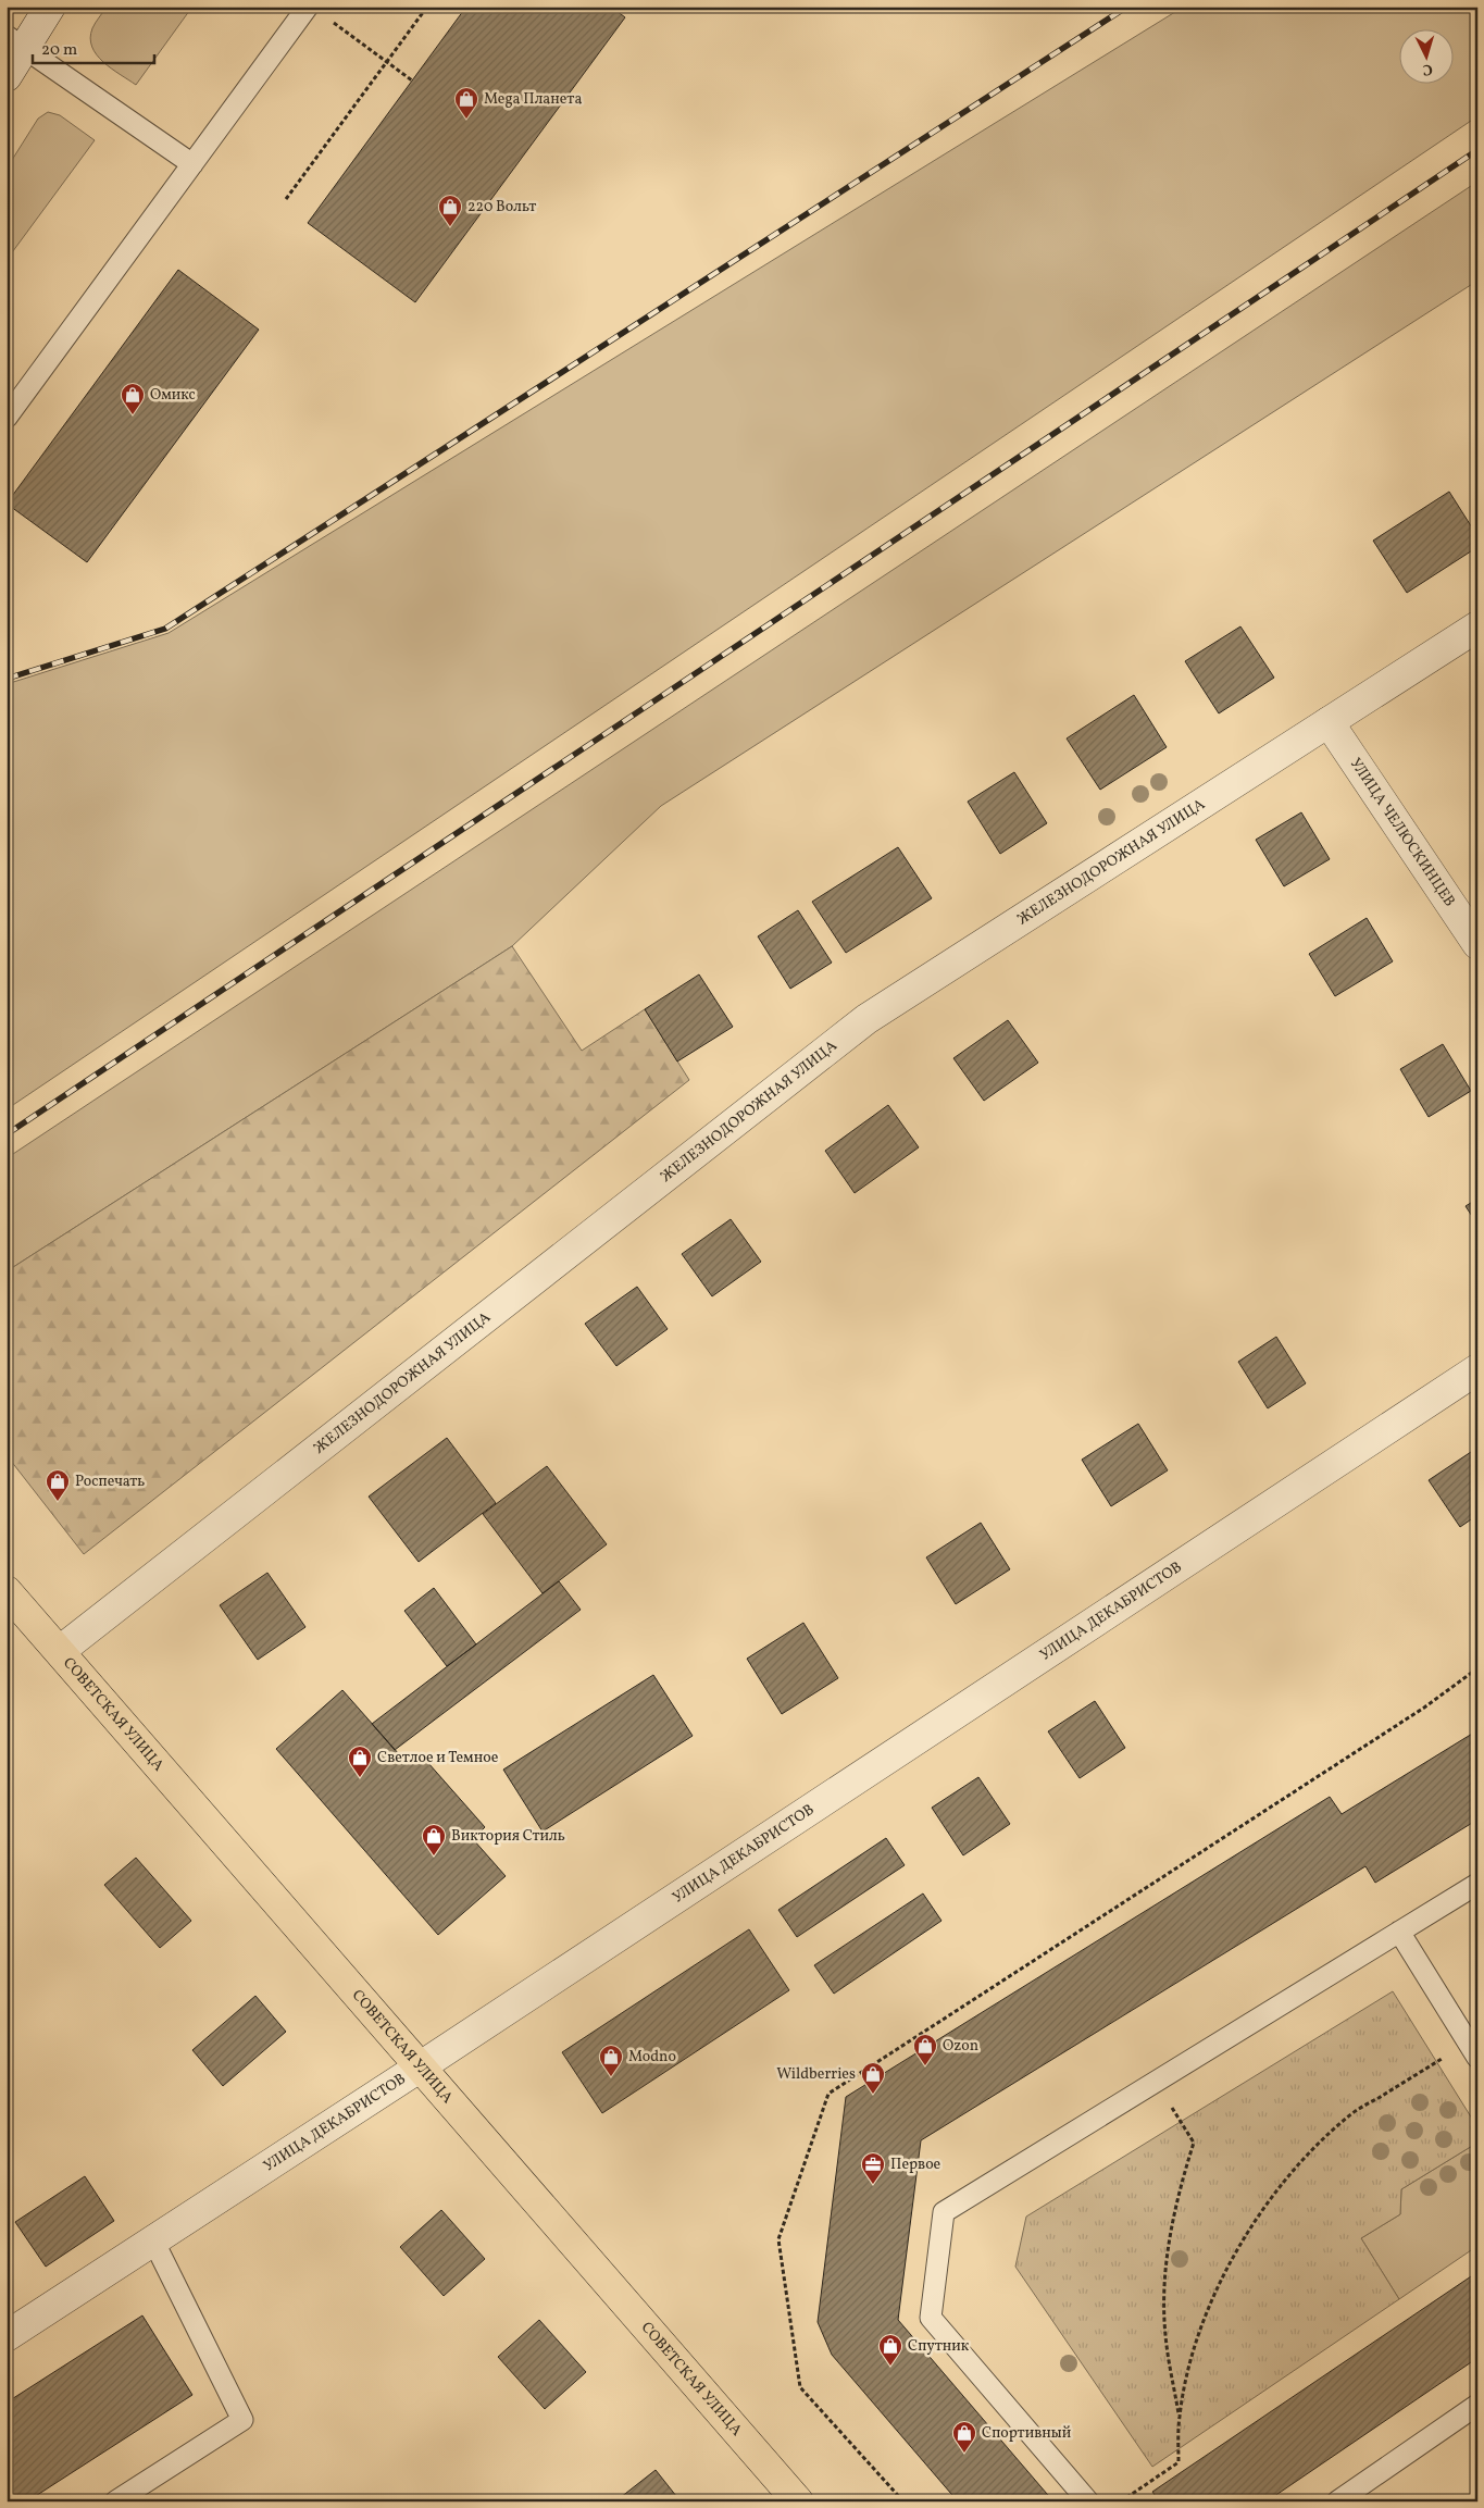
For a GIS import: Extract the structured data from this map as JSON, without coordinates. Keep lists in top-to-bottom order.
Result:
{
  "streets": {
    "main road": ["СОВЕТСКАЯ УЛИЦА"],
    "street": ["УЛИЦА ЧЕЛЮСКИНЦЕВ", "ЖЕЛЕЗНОДОРОЖНАЯ УЛИЦА", "УЛИЦА ДЕКАБРИСТОВ"]
  },
  "crossings": [
    ["УЛИЦА ЧЕЛЮСКИНЦЕВ", "ЖЕЛЕЗНОДОРОЖНАЯ УЛИЦА"],
    ["ЖЕЛЕЗНОДОРОЖНАЯ УЛИЦА", "СОВЕТСКАЯ УЛИЦА"],
    ["УЛИЦА ДЕКАБРИСТОВ", "СОВЕТСКАЯ УЛИЦА"]
  ],
  "places": {
    "shop": [
      "Mega Планета",
      "220 Вольт",
      "Омикс",
      "Роспечать",
      "Светлое и Темное",
      "Виктория Стиль",
      "Ozon",
      "Modno",
      "Wildberries",
      "Спутник",
      "Спортивный"
    ],
    "office": ["Первое"]
  },
  "scale_bar": "20 m",
  "north": "bottom"
}
